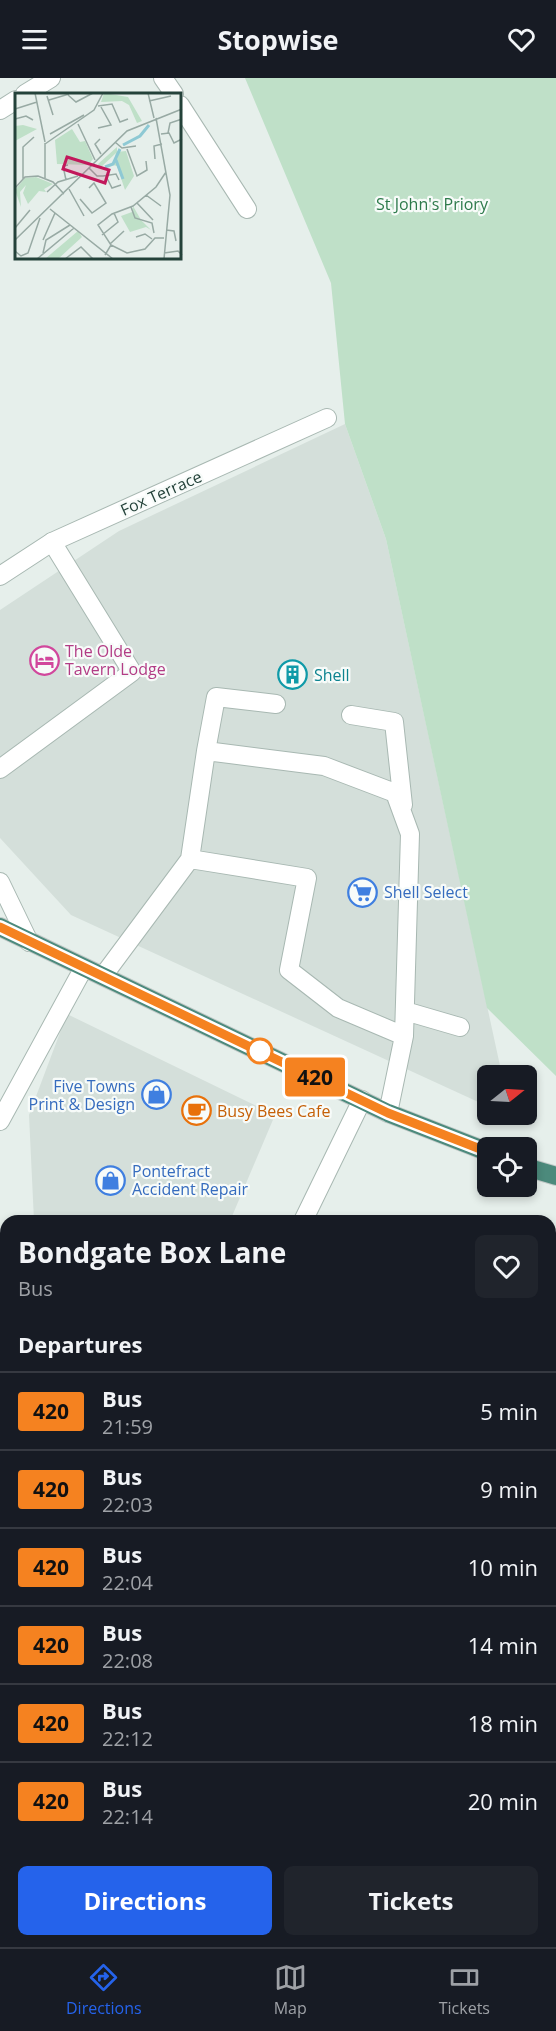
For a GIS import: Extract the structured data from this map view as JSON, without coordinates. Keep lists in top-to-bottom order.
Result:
{
  "streets": {
    "street": ["Fox Terrace"]
  },
  "parks": ["St John's Priory"],
  "places": {
    "hotel": ["The Olde Tavern Lodge"],
    "building": ["Shell"],
    "supermarket": ["Shell Select"],
    "shop": ["Five Towns Print & Design", "Pontefract Accident Repair"],
    "cafe": ["Busy Bees Cafe"]
  },
  "lines": ["bus line 420"],
  "north": "right",
  "page": {
    "header": "Stopwise",
    "on_map": "420",
    "heading": [
      ["Bondgate Box Lane", "Bus"],
      "Departures"
    ],
    "list": [
      {
        "mark": "420",
        "name": "Bus",
        "note": "21:59",
        "value": "5 min"
      },
      {
        "mark": "420",
        "name": "Bus",
        "note": "22:03",
        "value": "9 min"
      },
      {
        "mark": "420",
        "name": "Bus",
        "note": "22:04",
        "value": "10 min"
      },
      {
        "mark": "420",
        "name": "Bus",
        "note": "22:08",
        "value": "14 min"
      },
      {
        "mark": "420",
        "name": "Bus",
        "note": "22:12",
        "value": "18 min"
      },
      {
        "mark": "420",
        "name": "Bus",
        "note": "22:14",
        "value": "20 min"
      }
    ],
    "buttons": ["Directions", "Tickets"],
    "tabs": ["Directions", "Map", "Tickets"]
  }
}
